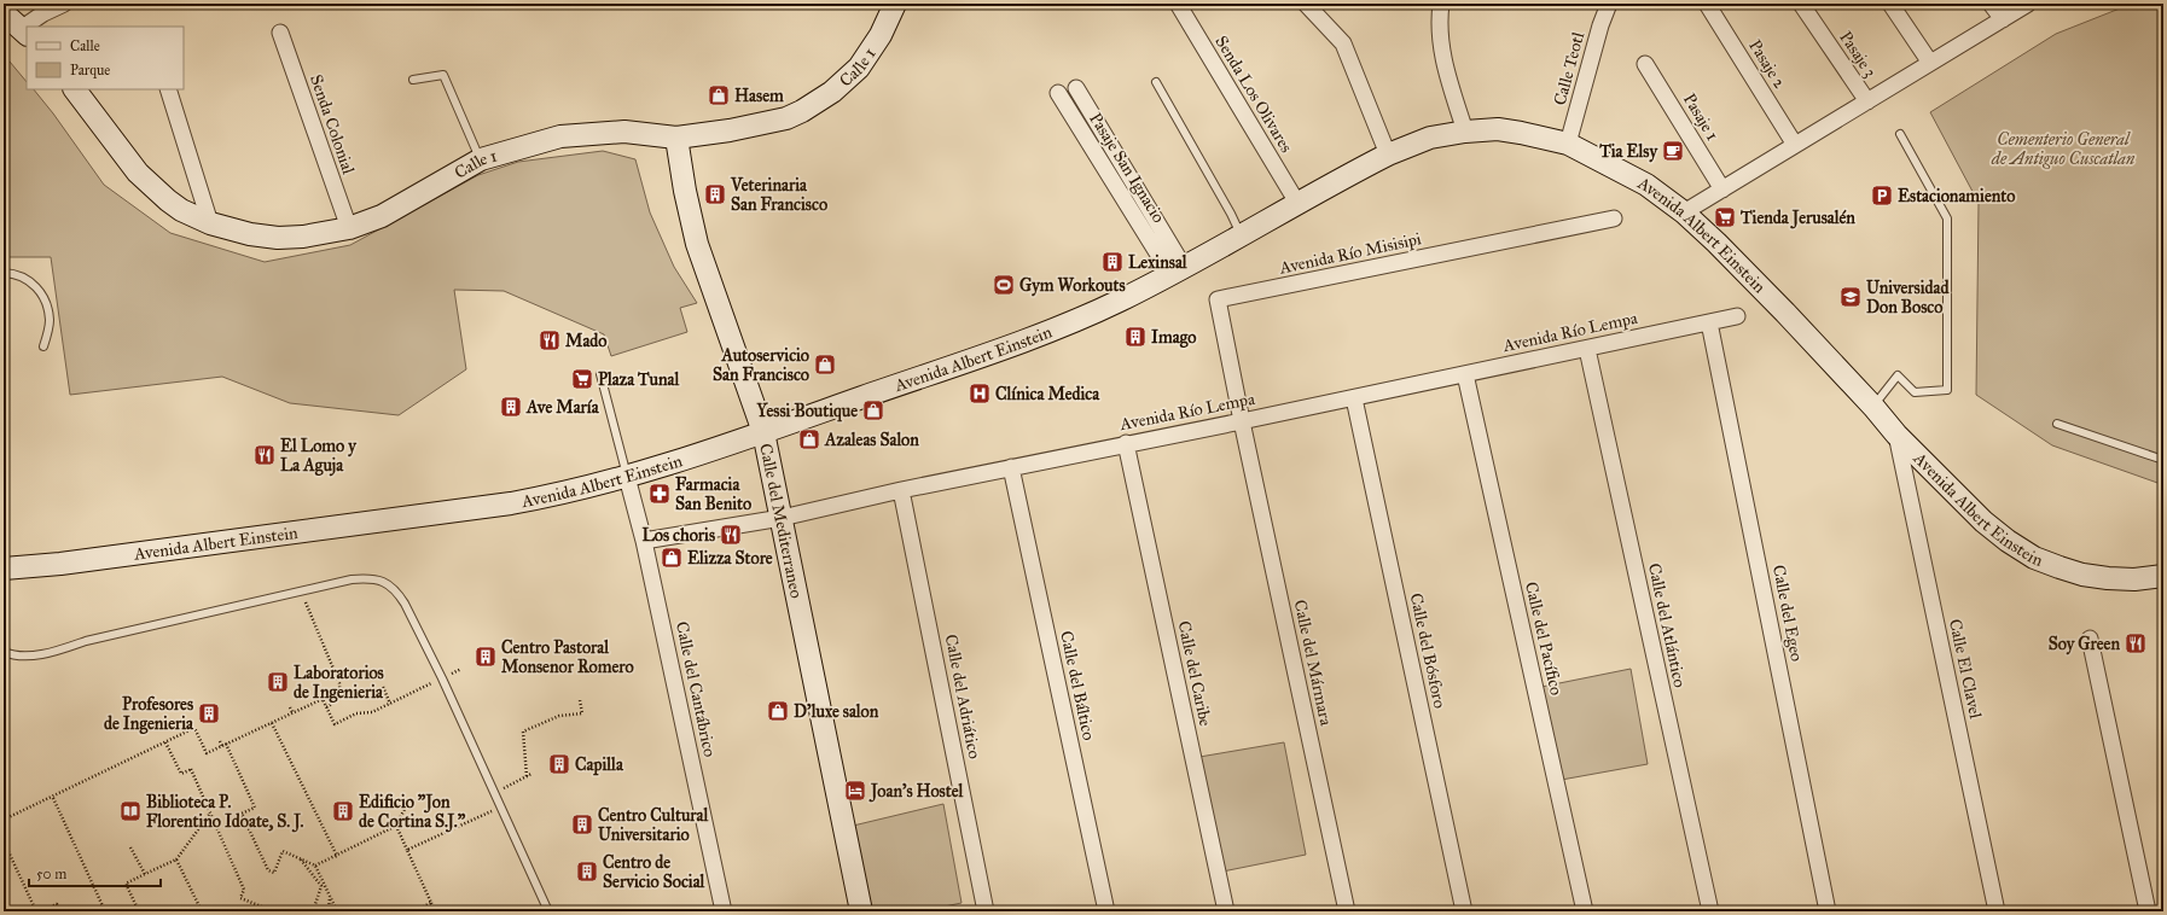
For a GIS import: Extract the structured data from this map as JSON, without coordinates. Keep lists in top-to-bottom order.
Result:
{
  "streets": {
    "street": [
      "Pasaje 3",
      "Pasaje 2",
      "Calle 1",
      "Calle Teotl",
      "Senda Los Olivares",
      "Pasaje 1",
      "Senda Colonial",
      "Pasaje San Ignacio",
      "Avenida Albert Einstein",
      "Avenida Río Misisipi",
      "Avenida Río Lempa",
      "Calle del Mediterraneo",
      "Calle del Egeo",
      "Calle del Atlántico",
      "Calle del Pacífico",
      "Calle del Bósforo",
      "Calle del Mármara",
      "Calle El Clavel",
      "Calle del Caribe",
      "Calle del Báltico",
      "Calle del Cantábrico",
      "Calle del Adriático"
    ]
  },
  "crossings": [
    ["Calle 1", "Senda Colonial"],
    ["Calle 1", "Calle del Mediterraneo"],
    ["Calle Teotl", "Avenida Albert Einstein"],
    ["Senda Los Olivares", "Avenida Albert Einstein"],
    ["Pasaje San Ignacio", "Avenida Albert Einstein"],
    ["Avenida Albert Einstein", "Calle del Mediterraneo"],
    ["Avenida Albert Einstein", "Calle El Clavel"],
    ["Avenida Albert Einstein", "Calle del Cantábrico"],
    ["Avenida Río Misisipi", "Avenida Río Lempa"],
    ["Avenida Río Misisipi", "Calle del Mármara"],
    ["Avenida Río Lempa", "Calle del Mediterraneo"],
    ["Avenida Río Lempa", "Calle del Egeo"],
    ["Avenida Río Lempa", "Calle del Atlántico"],
    ["Avenida Río Lempa", "Calle del Pacífico"],
    ["Avenida Río Lempa", "Calle del Bósforo"],
    ["Avenida Río Lempa", "Calle del Mármara"],
    ["Avenida Río Lempa", "Calle del Caribe"],
    ["Avenida Río Lempa", "Calle del Báltico"],
    ["Avenida Río Lempa", "Calle del Cantábrico"],
    ["Avenida Río Lempa", "Calle del Adriático"]
  ],
  "parks": ["Cementerio General de Antiguo Cuscatlan"],
  "places": {
    "shop": [
      "Hasem",
      "Autoservicio San Francisco",
      "Yessi Boutique",
      "Azaleas Salon",
      "Elizza Store",
      "D'luxe salon"
    ],
    "cafe": ["Tia Elsy"],
    "building": [
      "Veterinaria San Francisco",
      "Lexinsal",
      "Imago",
      "Ave María",
      "Centro Pastoral Monsenor Romero",
      "Laboratorios de Ingenieria",
      "Profesores de Ingenieria",
      "Capilla",
      "Edificio \"Jon de Cortina S.J.\"",
      "Centro Cultural Universitario",
      "Centro de Servicio Social"
    ],
    "parking": ["Estacionamiento"],
    "supermarket": ["Tienda Jerusalén", "Plaza Tunal"],
    "sports": ["Gym Workouts"],
    "school or university": ["Universidad Don Bosco"],
    "restaurant": [
      "Mado",
      "El Lomo y La Aguja",
      "Los choris",
      "Soy Green"
    ],
    "hospital": ["Clínica Medica"],
    "pharmacy": ["Farmacia San Benito"],
    "hotel": ["Joan's Hostel"],
    "library": ["Biblioteca P. Florentino Idoate, S. J."]
  },
  "legend": ["Calle", "Parque"],
  "scale_bar": "50 m"
}
